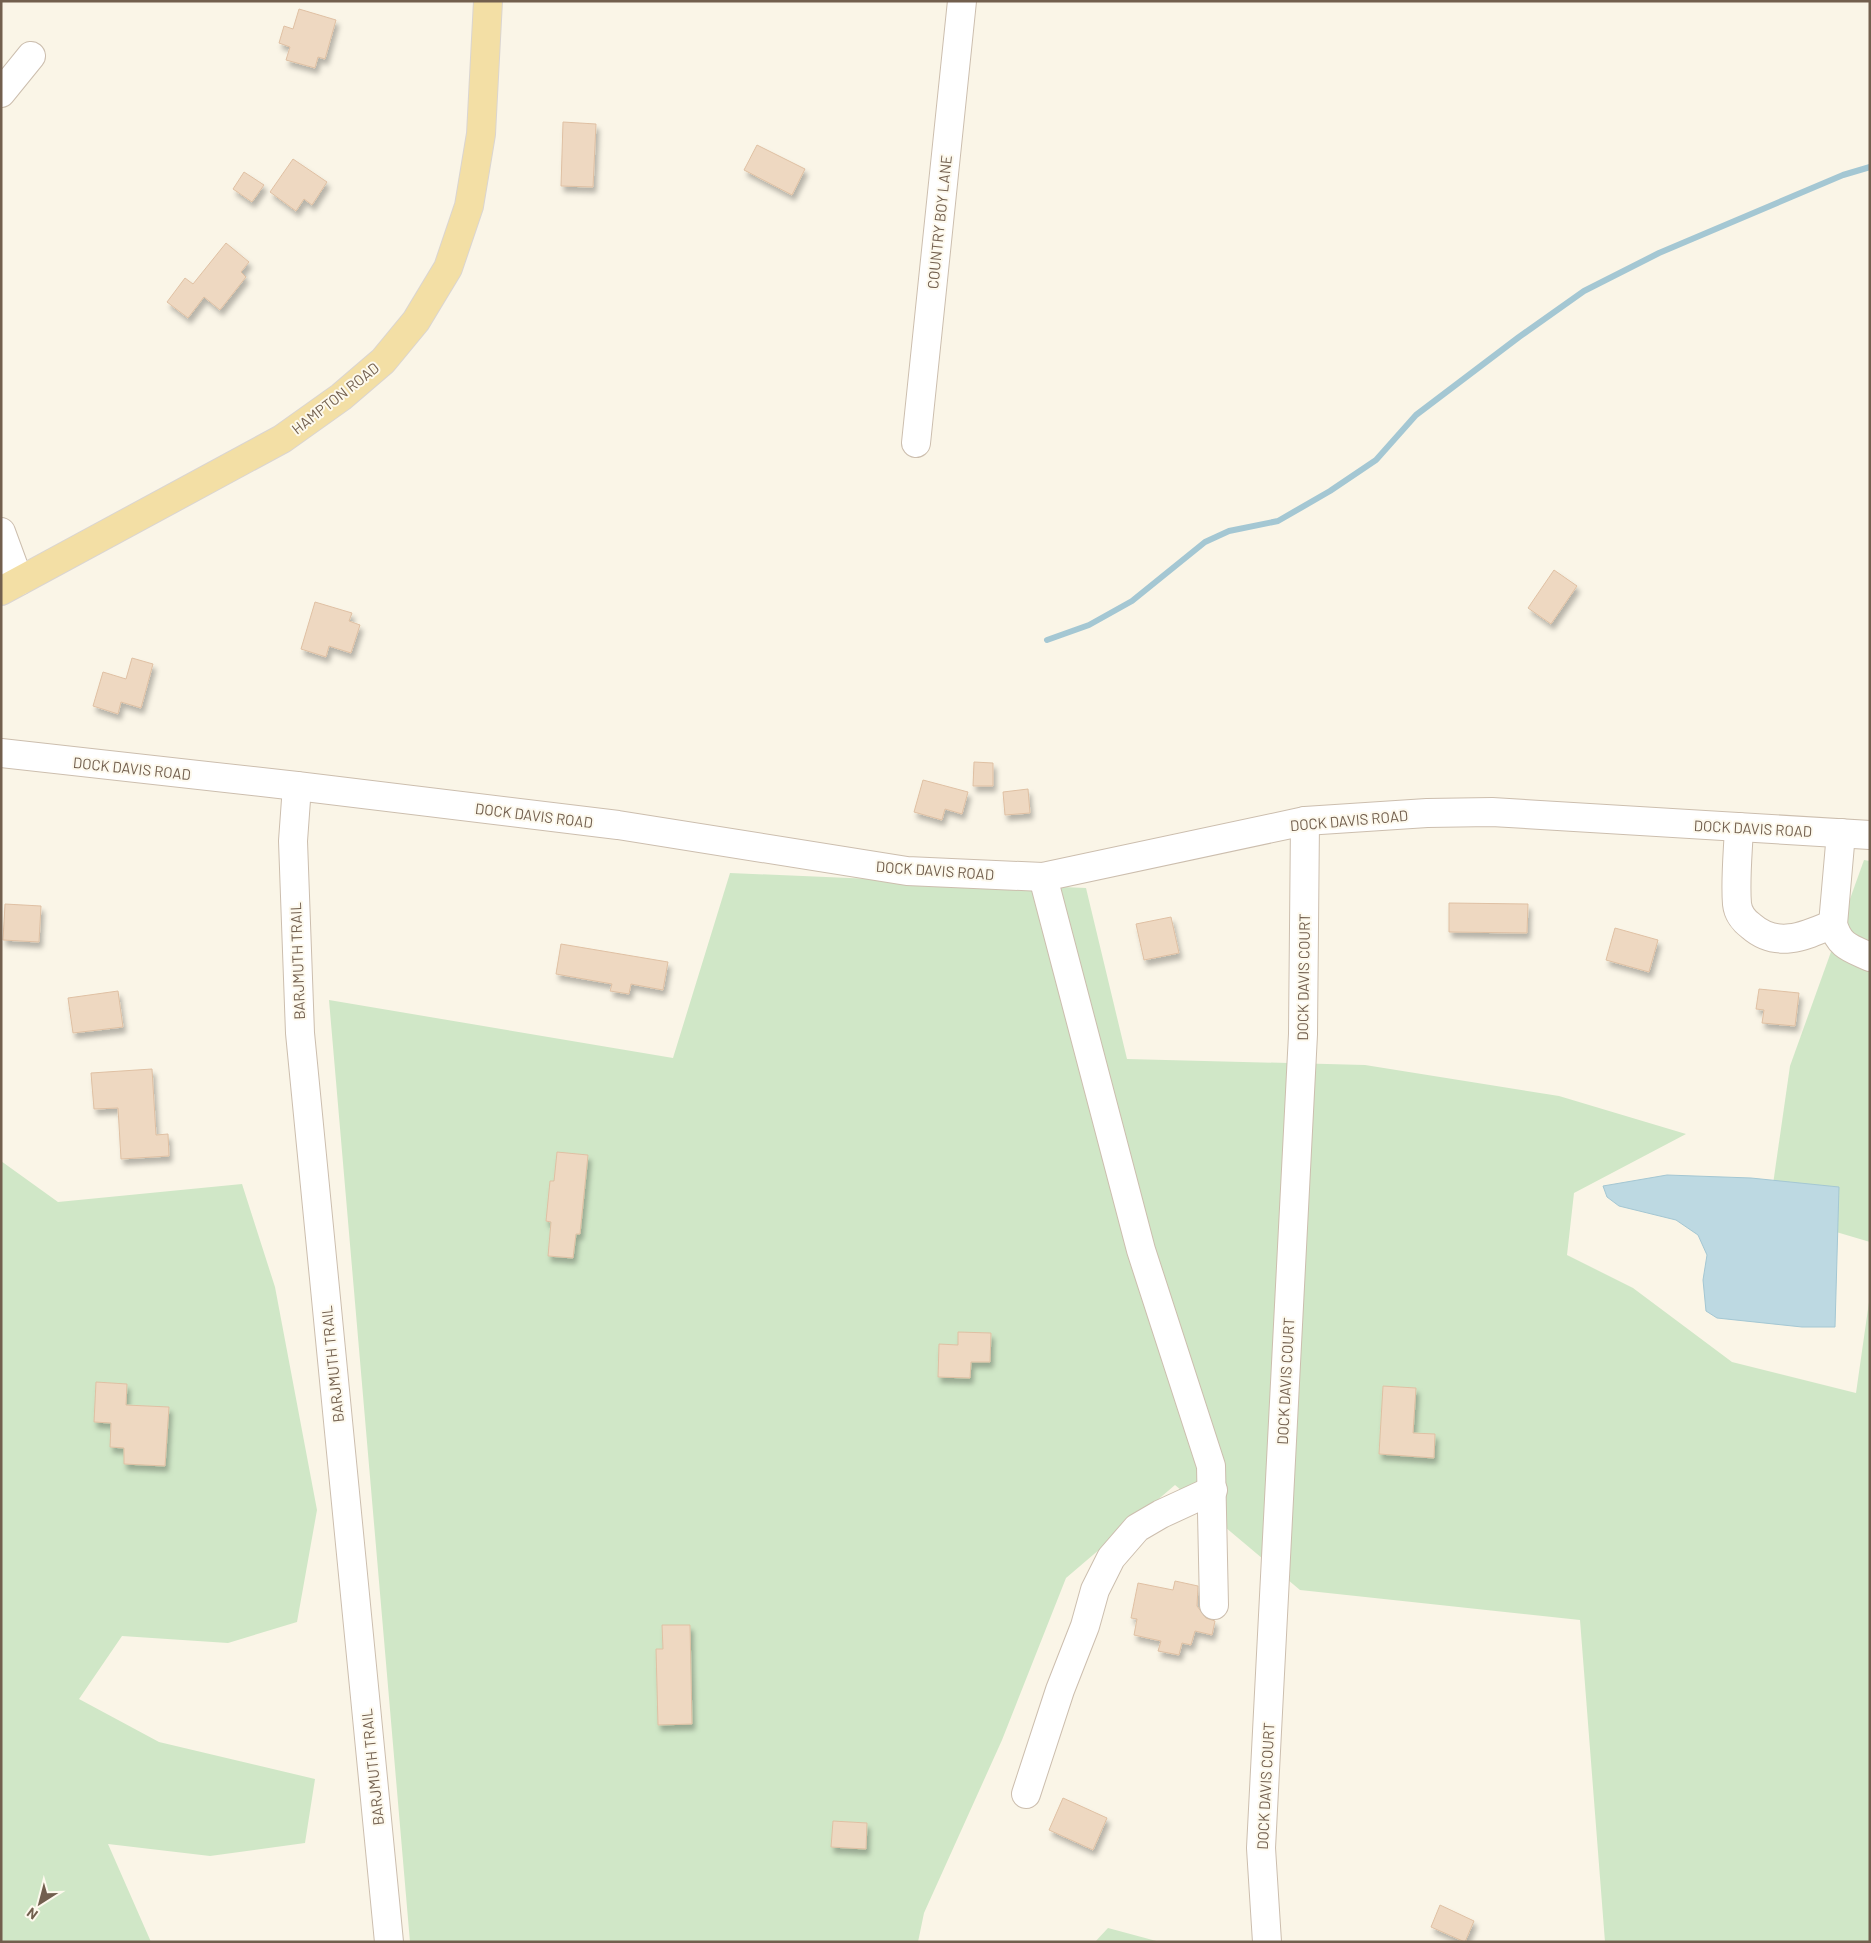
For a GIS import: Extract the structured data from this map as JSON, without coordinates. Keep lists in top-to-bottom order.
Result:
{
  "streets": {
    "main road": ["HAMPTON ROAD"],
    "street": [
      "COUNTRY BOY LANE",
      "DOCK DAVIS ROAD",
      "BARJMUTH TRAIL",
      "DOCK DAVIS COURT"
    ]
  },
  "crossings": [
    ["DOCK DAVIS ROAD", "BARJMUTH TRAIL"],
    ["DOCK DAVIS ROAD", "DOCK DAVIS COURT"]
  ],
  "north": "bottom left"
}
